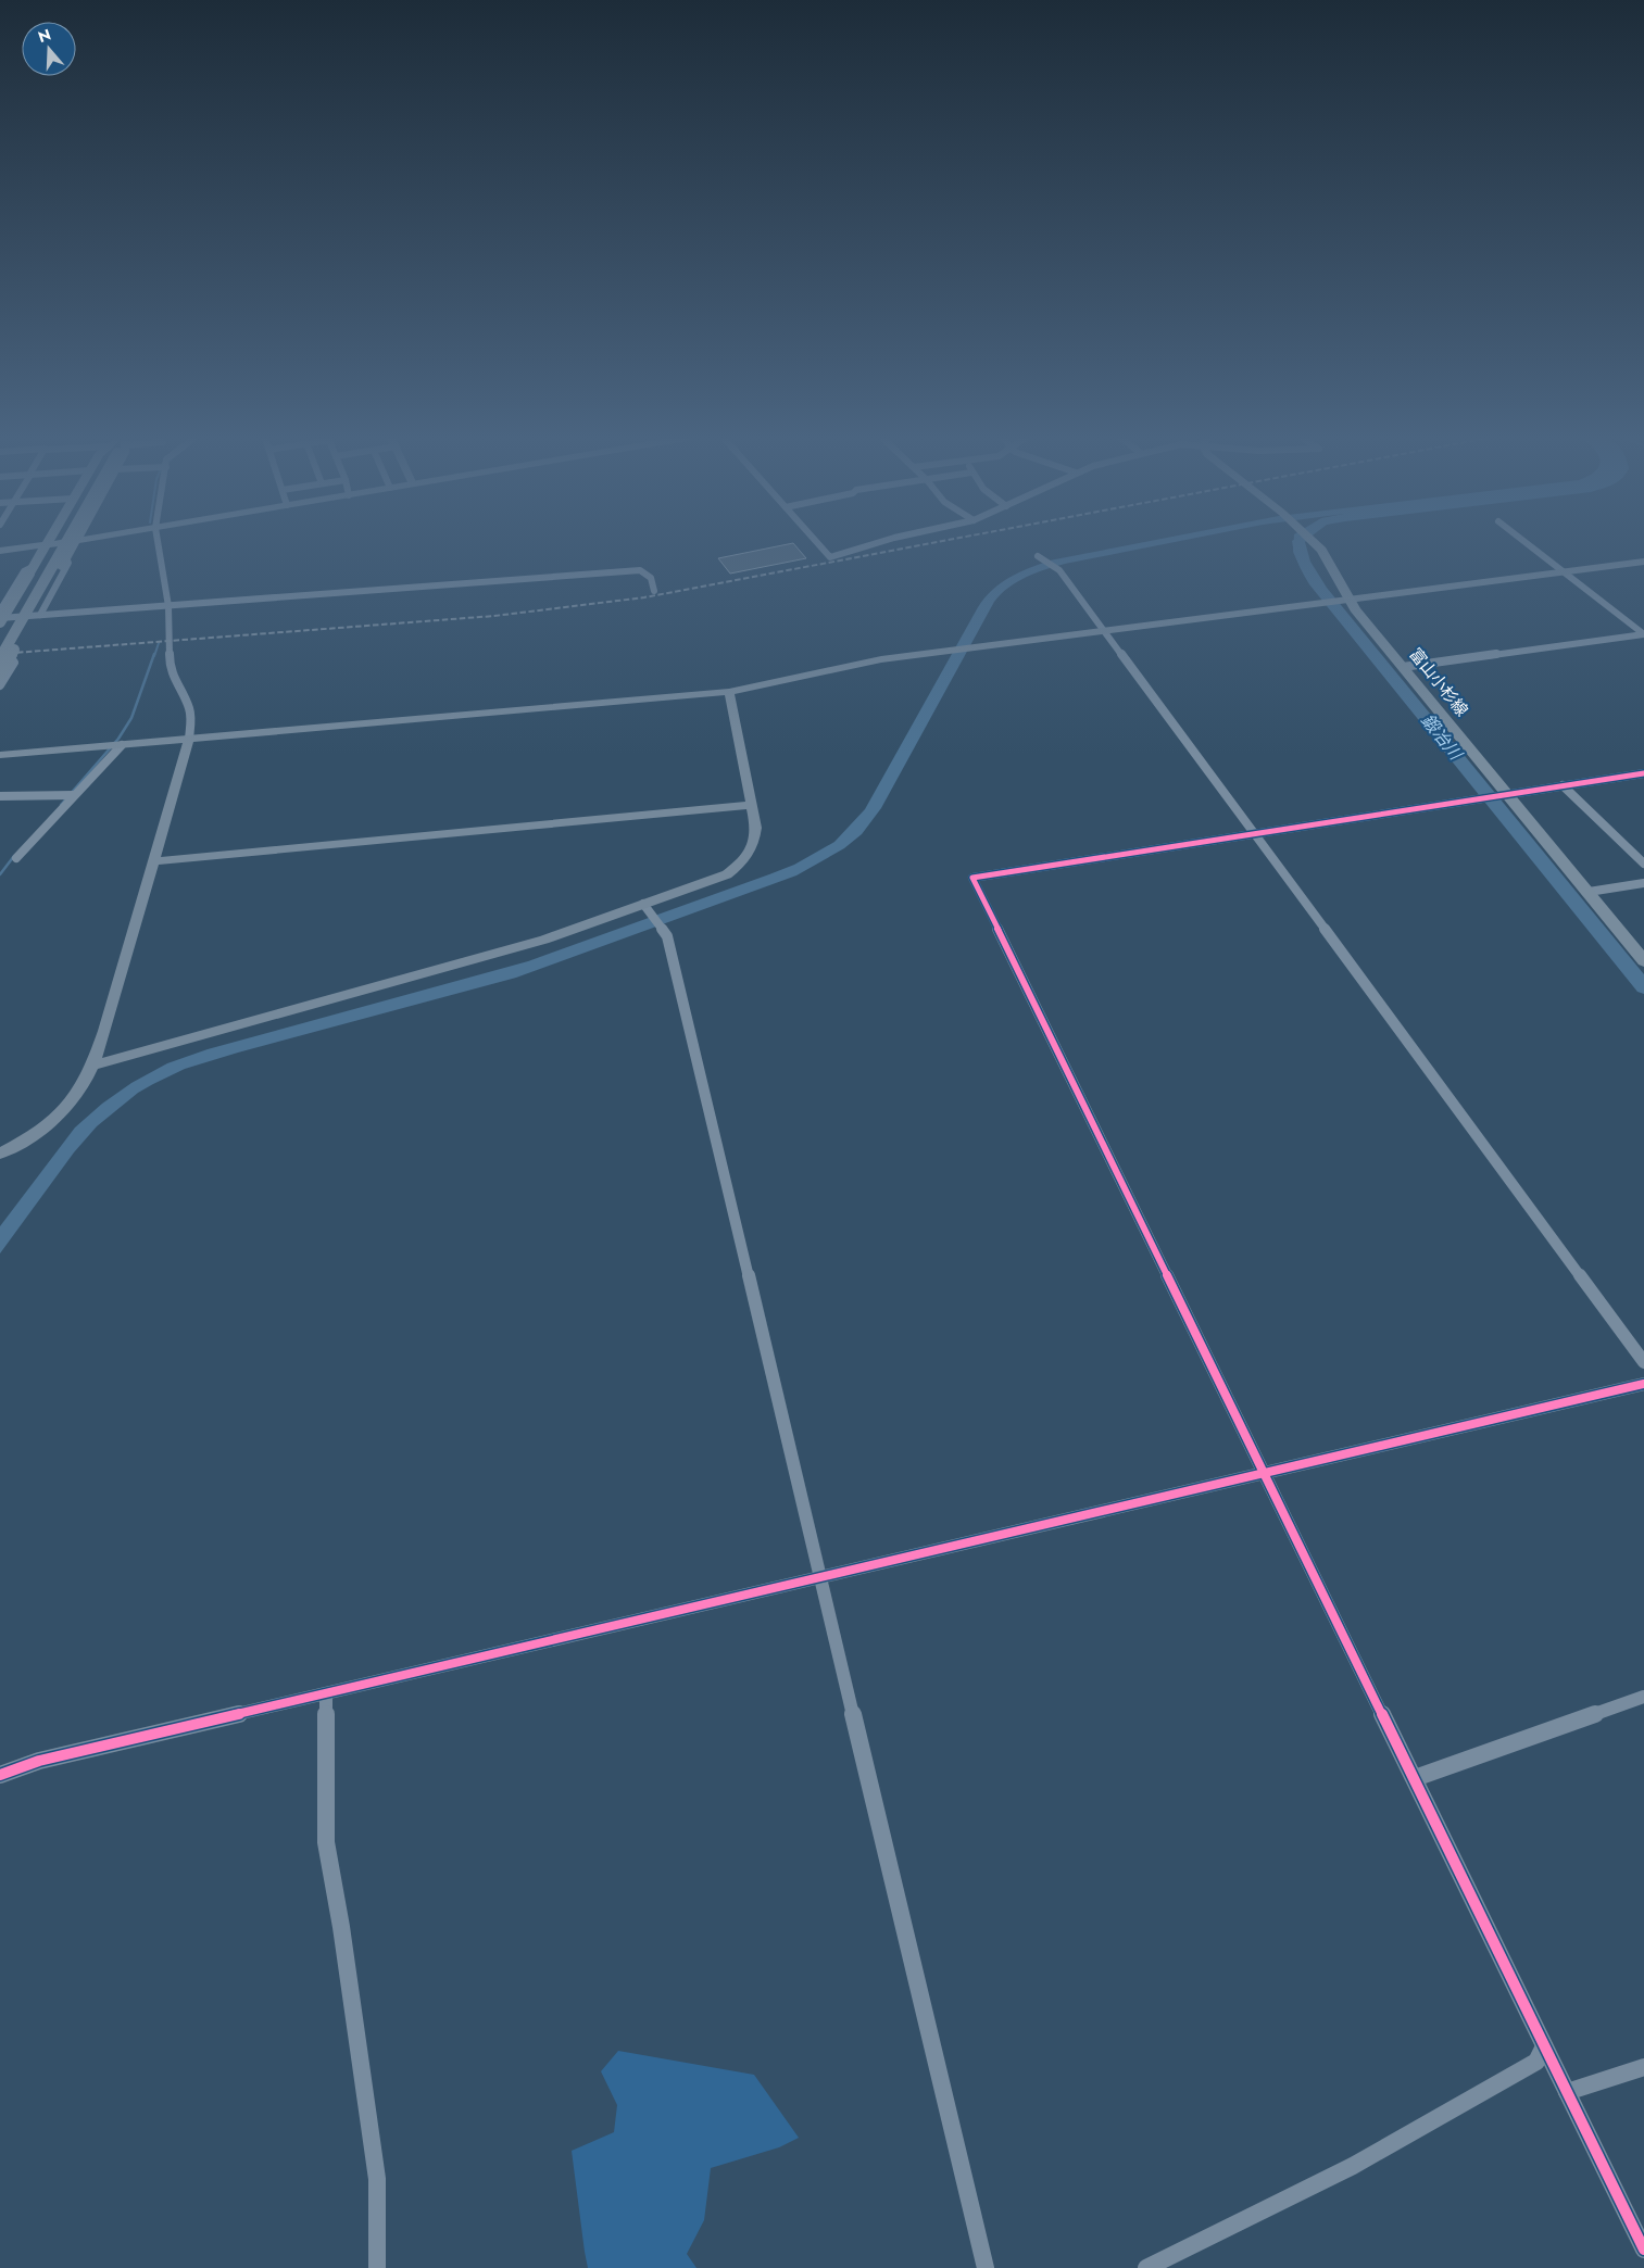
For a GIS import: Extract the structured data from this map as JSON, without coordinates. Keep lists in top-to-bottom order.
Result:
{
  "streets": {
    "main road": ["富山小杉線"]
  },
  "water": ["鍛冶川"],
  "north": "top"
}
